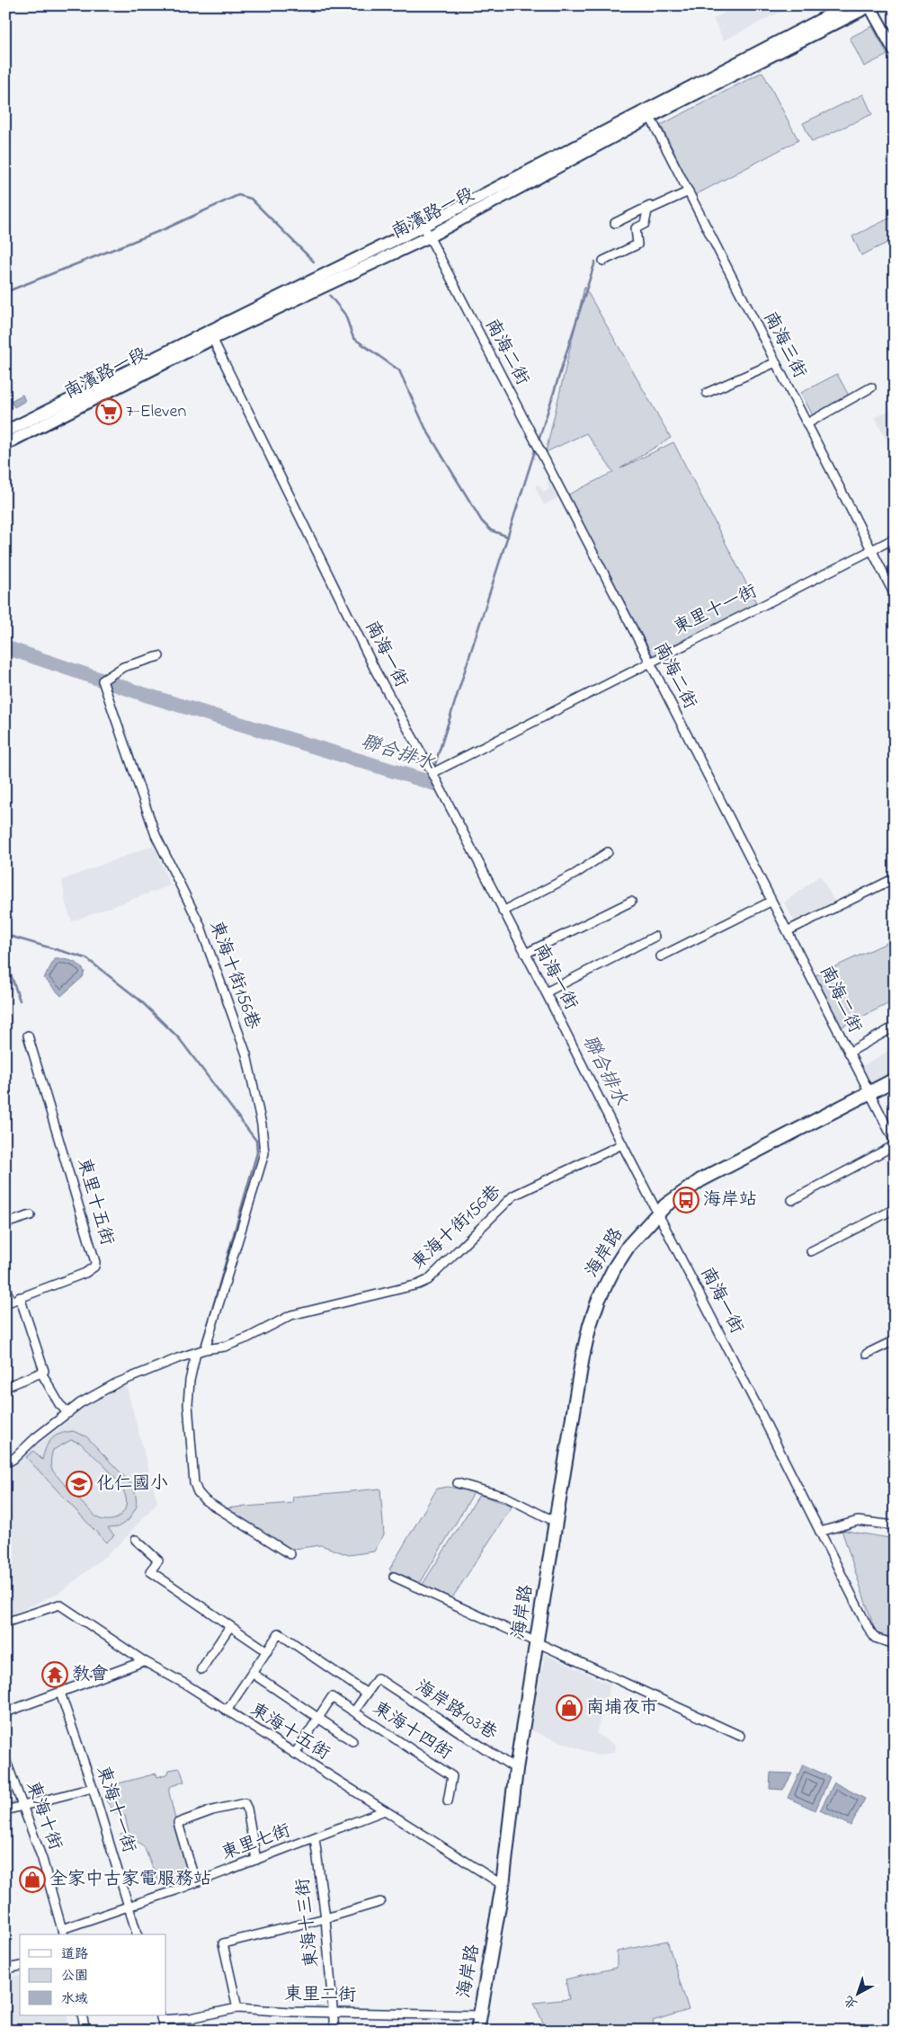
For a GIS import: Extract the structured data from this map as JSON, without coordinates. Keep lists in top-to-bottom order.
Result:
{
  "streets": {
    "main road": ["南濱路一段", "海岸路"],
    "street": [
      "南海三街",
      "南海二街",
      "東里十一街",
      "南海一街",
      "東海十街156巷",
      "東里十五街",
      "海岸路103巷",
      "東海十四街",
      "東海十五街",
      "東海十一街",
      "東海十街",
      "東里七街",
      "東海十三街",
      "東里二街"
    ]
  },
  "crossings": [
    ["南濱路一段", "南海三街"],
    ["南濱路一段", "南海二街"],
    ["南濱路一段", "南海一街"],
    ["南海三街", "東里十一街"],
    ["南海二街", "東里十一街"],
    ["南海二街", "海岸路"],
    ["東里十一街", "南海一街"],
    ["南海一街", "東海十街156巷"],
    ["南海一街", "海岸路"],
    ["海岸路", "海岸路103巷"],
    ["海岸路", "東海十五街"],
    ["海岸路", "東里二街"],
    ["海岸路103巷", "東海十四街"],
    ["東海十五街", "東里七街"],
    ["東海十一街", "東里七街"],
    ["東海十街", "東里七街"],
    ["東里七街", "東海十三街"],
    ["東海十三街", "東里二街"]
  ],
  "water": ["聯合排水"],
  "places": {
    "supermarket": ["7-Eleven"],
    "bus stop": ["海岸站"],
    "school or university": ["化仁國小"],
    "temple": ["教會"],
    "shop": ["南埔夜市", "全家中古家電服務站"]
  },
  "legend": ["道路", "公園", "水域"],
  "north": "bottom left"
}
